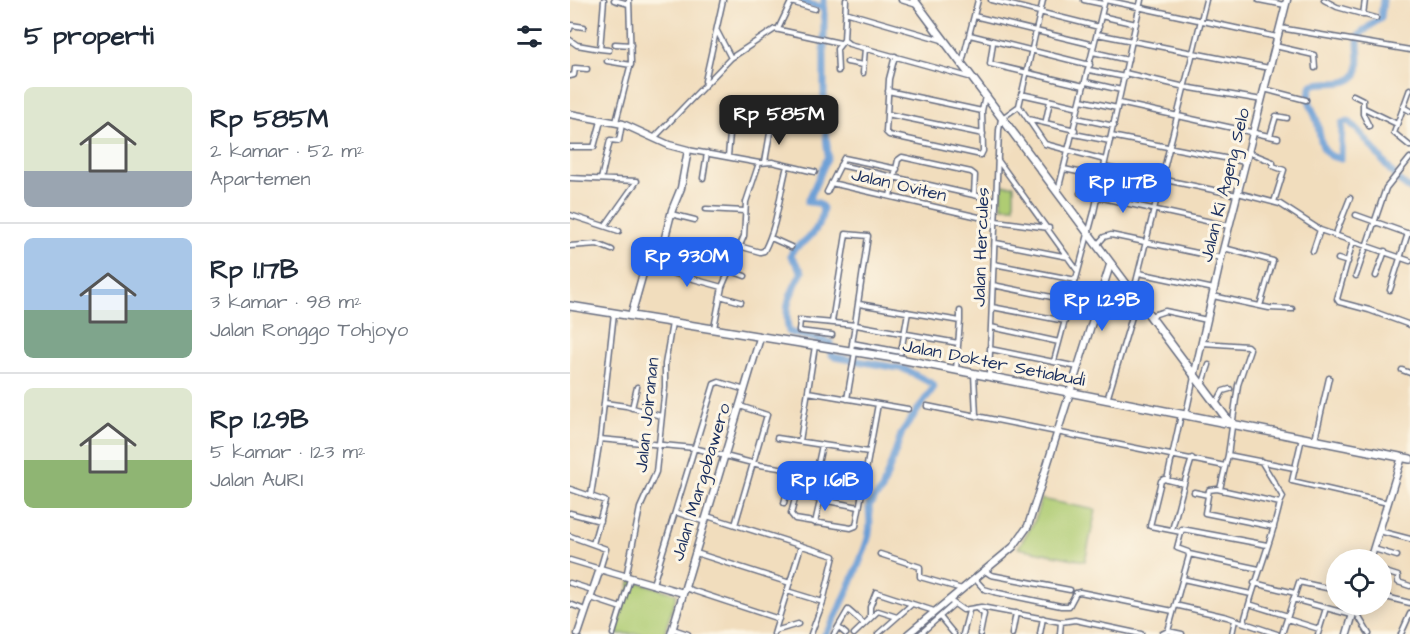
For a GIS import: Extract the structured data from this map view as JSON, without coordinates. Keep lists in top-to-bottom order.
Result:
{
  "streets": {
    "main road": ["Jalan Dokter Setiabudi"],
    "street": [
      "Jalan Oviten",
      "Jalan Ki Ageng Selo",
      "Jalan Hercules",
      "Jalan Joiranan",
      "Jalan Margobawero"
    ]
  },
  "crossings": [
    ["Jalan Oviten", "Jalan Hercules"],
    ["Jalan Hercules", "Jalan Dokter Setiabudi"],
    ["Jalan Dokter Setiabudi", "Jalan Joiranan"],
    ["Jalan Dokter Setiabudi", "Jalan Margobawero"]
  ],
  "page": {
    "heading": "5 properti",
    "list": [
      {
        "name": "Rp 585M",
        "note": "2 kamar · 52 m² · Apartemen"
      },
      {
        "name": "Rp 1.17B",
        "note": "3 kamar · 98 m² · Jalan Ronggo Tohjoyo"
      },
      {
        "name": "Rp 1.29B",
        "note": "5 kamar · 123 m² · Jalan AURI"
      }
    ],
    "price": [
      "Rp 585M",
      "Rp 1.17B",
      "Rp 930M",
      "Rp 1.29B",
      "Rp 1.61B"
    ]
  }
}
